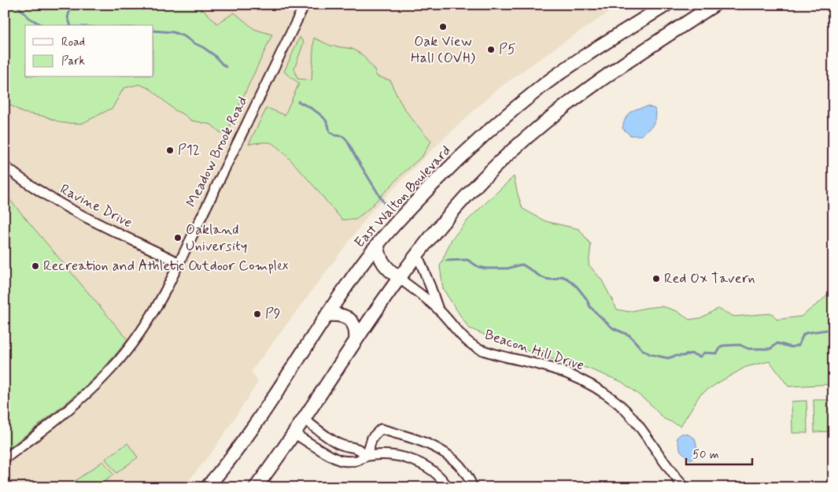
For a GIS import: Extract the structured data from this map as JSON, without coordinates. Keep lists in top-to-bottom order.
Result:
{
  "streets": {
    "main road": ["East Walton Boulevard"],
    "street": ["Meadow Brook Road", "Ravine Drive", "Beacon Hill Drive"]
  },
  "crossings": [
    ["Meadow Brook Road", "Ravine Drive"]
  ],
  "places": [
    "Oak View Hall (OVH)",
    "P5",
    "P12",
    "Oakland University",
    "Recreation and Athletic Outdoor Complex",
    "Red Ox Tavern",
    "P9"
  ],
  "legend": ["Road", "Park"],
  "scale_bar": "50 m"
}
